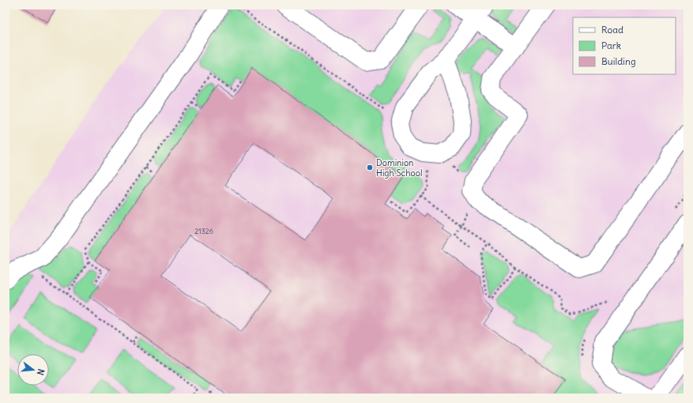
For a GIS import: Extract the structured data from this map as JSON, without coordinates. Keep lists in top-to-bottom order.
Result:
{
  "places": ["Dominion High School"],
  "house_numbers": ["21326"],
  "legend": ["Road", "Park", "Building"],
  "north": "right"
}
